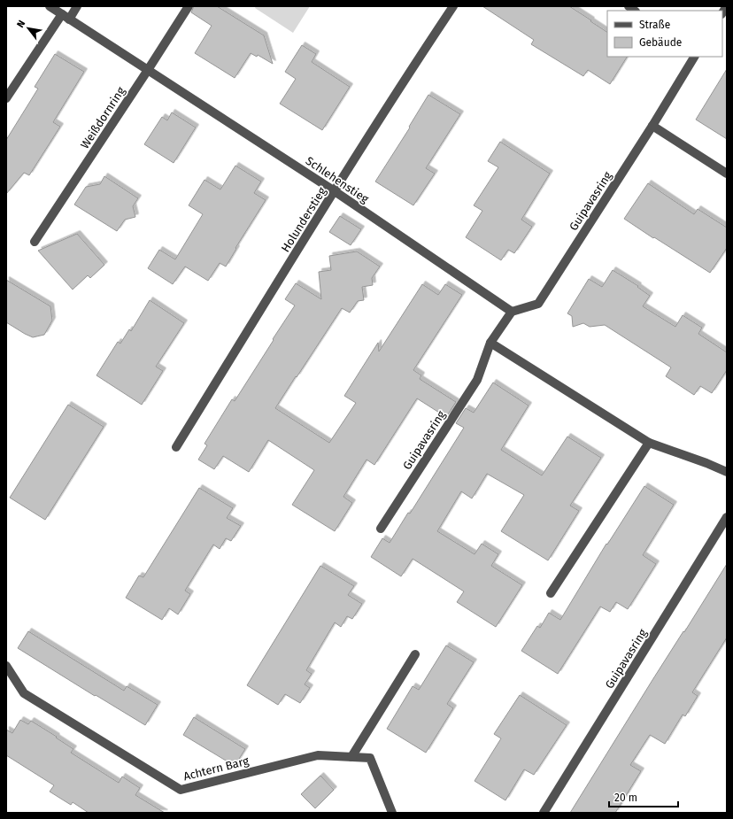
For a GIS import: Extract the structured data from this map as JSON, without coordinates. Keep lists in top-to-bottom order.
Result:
{
  "streets": {
    "street": [
      "Weißdornring",
      "Schlehenstieg",
      "Guipavasring",
      "Holunderstieg",
      "Achtern Barg"
    ]
  },
  "crossings": [
    ["Weißdornring", "Schlehenstieg"],
    ["Schlehenstieg", "Guipavasring"],
    ["Schlehenstieg", "Holunderstieg"]
  ],
  "legend": ["Straße", "Gebäude"],
  "scale_bar": "20 m",
  "north": "top left"
}
